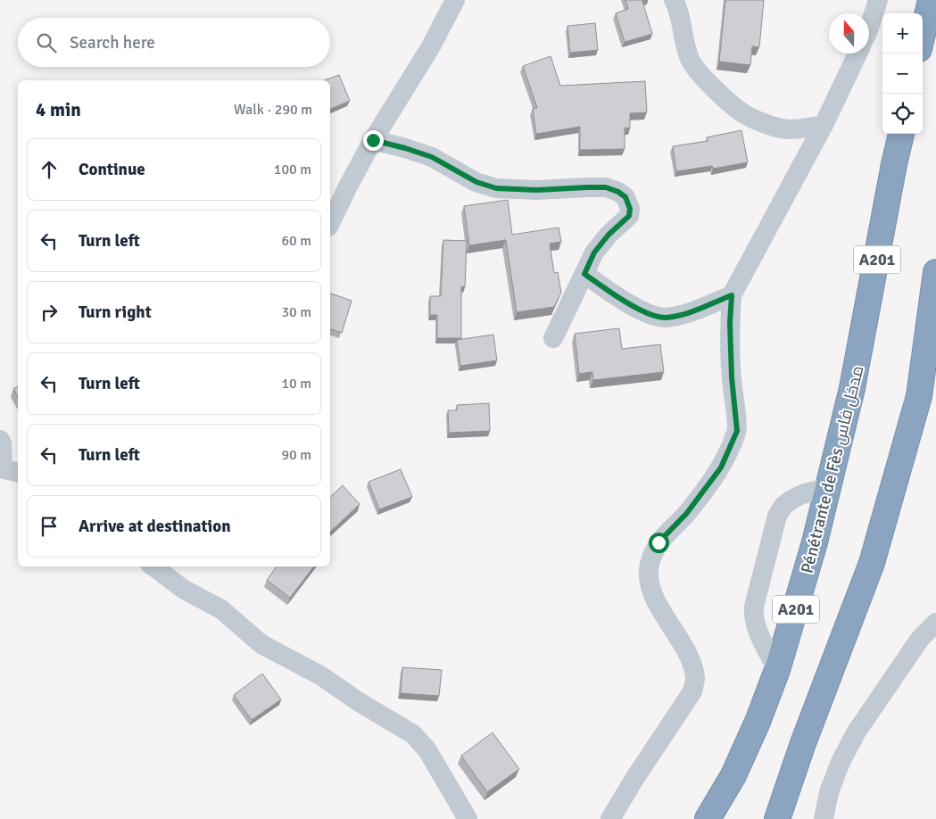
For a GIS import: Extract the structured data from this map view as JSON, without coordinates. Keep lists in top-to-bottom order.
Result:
{
  "streets": {
    "highway": ["A201", "Pénétrante de Fès مدخل فاس"]
  },
  "north": "top",
  "page": {
    "map_buttons": ["+", "−"],
    "search": "Search here",
    "heading": ["4 min", "Walk · 290 m"],
    "list": [
      ["Continue", "100 m"],
      ["Turn left", "60 m"],
      ["Turn right", "30 m"],
      ["Turn left", "10 m"],
      ["Turn left", "90 m"],
      "Arrive at destination"
    ]
  }
}
